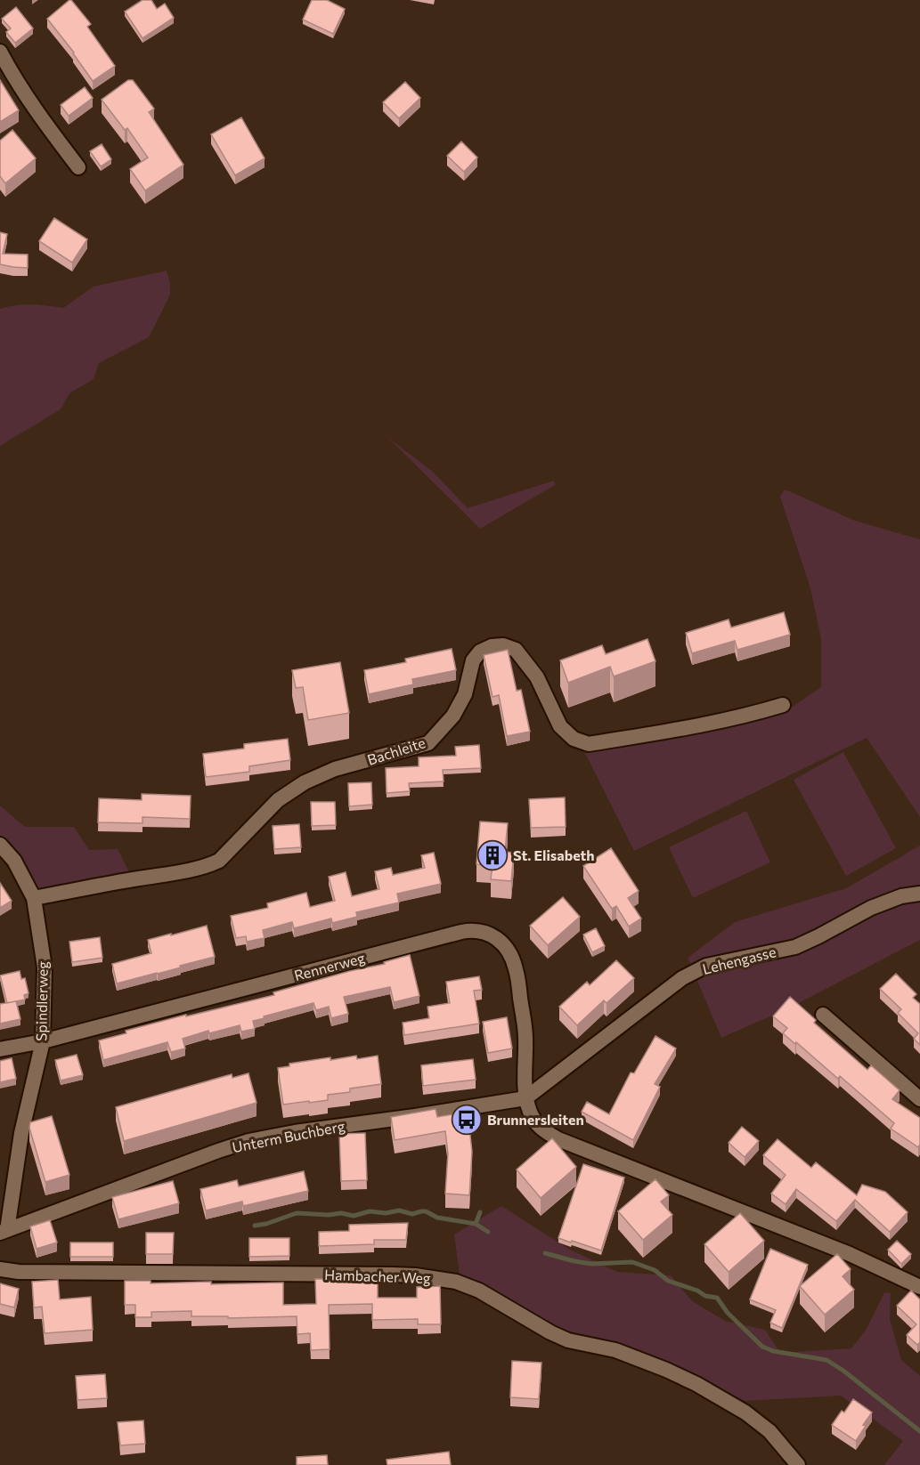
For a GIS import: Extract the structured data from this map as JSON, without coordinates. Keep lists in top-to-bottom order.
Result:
{
  "streets": {
    "street": [
      "Bachleite",
      "Lehengasse",
      "Rennerweg",
      "Spindlerweg",
      "Unterm Buchberg",
      "Hambacher Weg"
    ]
  },
  "crossings": [
    ["Bachleite", "Spindlerweg"],
    ["Lehengasse", "Rennerweg"],
    ["Lehengasse", "Unterm Buchberg"],
    ["Rennerweg", "Spindlerweg"],
    ["Rennerweg", "Unterm Buchberg"],
    ["Spindlerweg", "Unterm Buchberg"]
  ],
  "places": {
    "building": ["St. Elisabeth"],
    "bus stop": ["Brunnersleiten"]
  }
}
